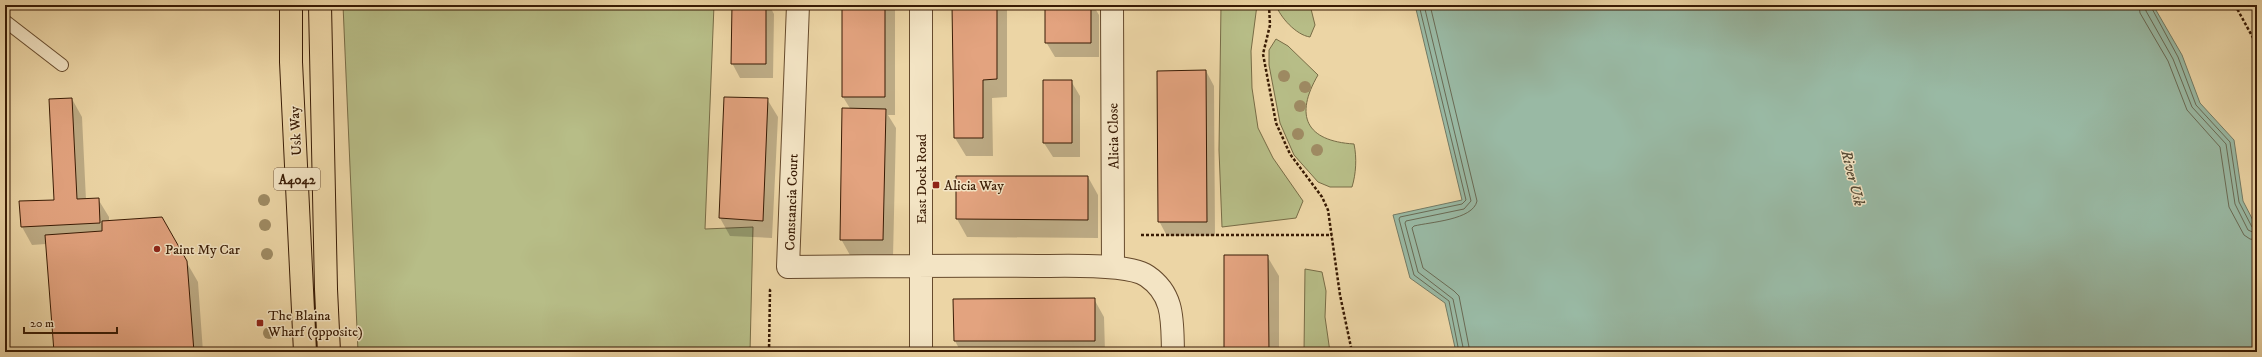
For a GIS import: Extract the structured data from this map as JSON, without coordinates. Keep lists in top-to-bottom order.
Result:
{
  "streets": {
    "main road": ["Usk Way", "A4042"],
    "street": ["Alicia Close", "East Dock Road", "Constancia Court"]
  },
  "crossings": [
    ["East Dock Road", "Constancia Court"]
  ],
  "water": ["River Usk"],
  "places": {
    "transit": ["Alicia Way", "The Blaina Wharf (opposite)"],
    "other": ["Paint My Car"]
  },
  "scale_bar": "20 m"
}
